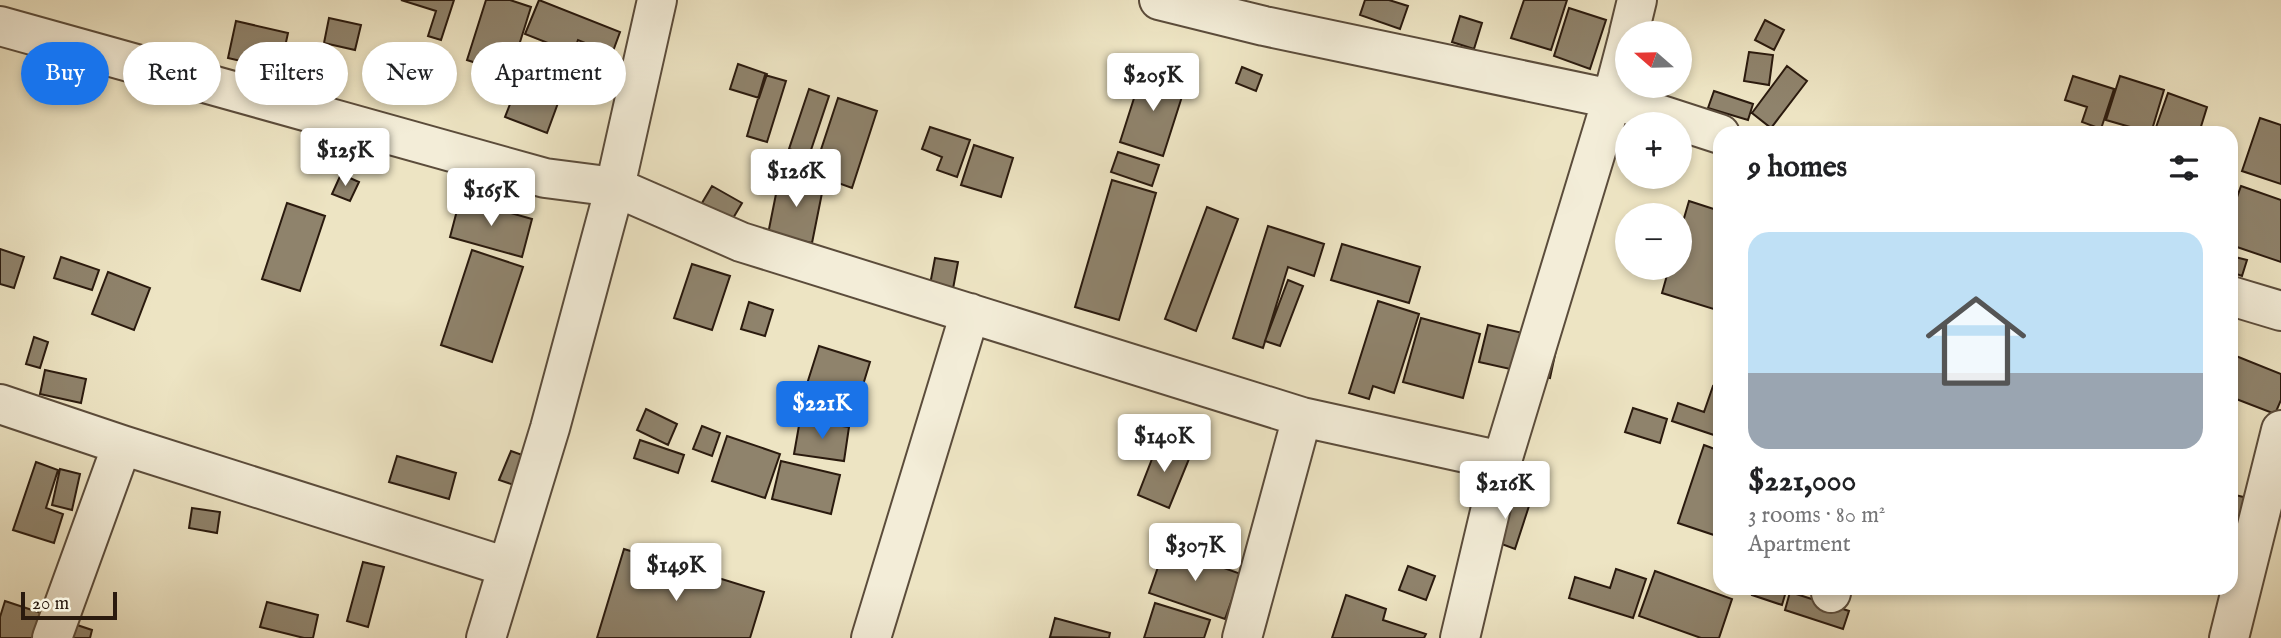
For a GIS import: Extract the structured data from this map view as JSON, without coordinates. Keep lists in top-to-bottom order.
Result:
{
  "scale_bar": "20 m",
  "north": "left",
  "page": {
    "map_buttons": ["+", "−"],
    "chip": [
      "Buy",
      "Rent",
      "Filters",
      "New",
      "Apartment"
    ],
    "price": [
      "$205K",
      "$125K",
      "$126K",
      "$165K",
      "$221K",
      "$140K",
      "$216K",
      "$307K",
      "$149K"
    ],
    "heading": "9 homes",
    "list": [
      {
        "name": "$221,000",
        "note": "3 rooms · 80 m² · Apartment"
      }
    ],
    "scale": "20 m"
  }
}
